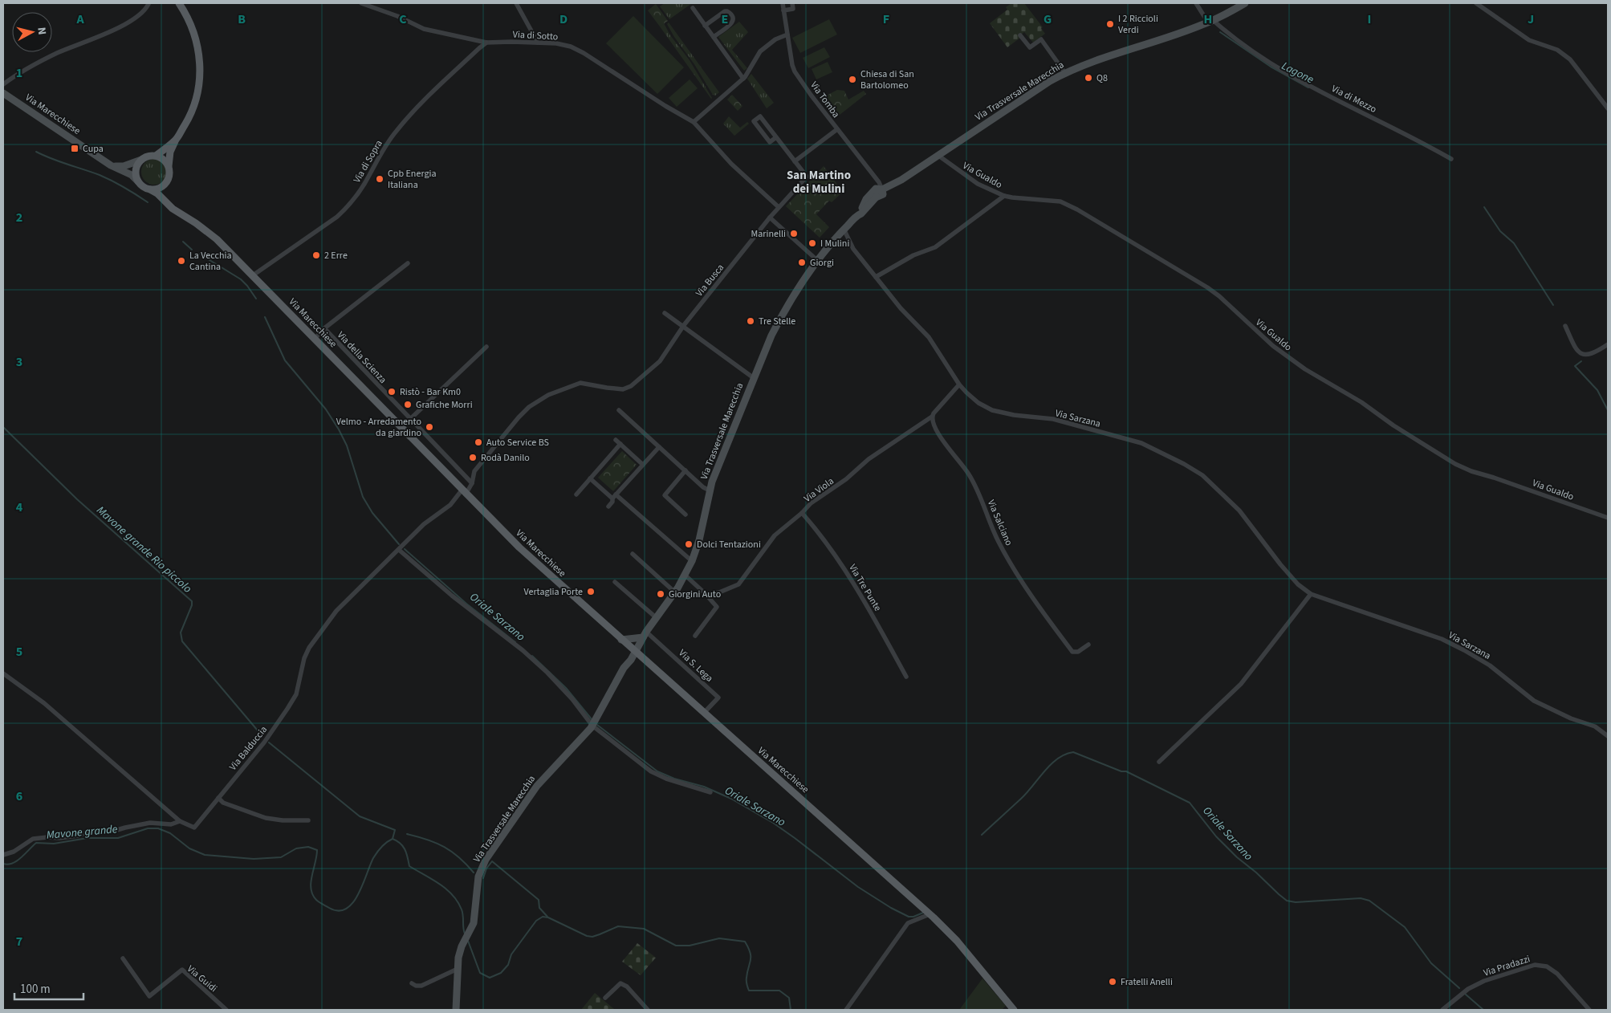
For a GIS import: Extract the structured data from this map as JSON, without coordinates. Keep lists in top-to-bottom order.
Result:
{
  "streets": {
    "main road": ["Via Trasversale Marecchia", "Via Marecchiese"],
    "street": [
      "Via di Sotto",
      "Via di Mezzo",
      "Via Tomba",
      "Via di Sopra",
      "Via Gualdo",
      "Via Busca",
      "Via della Scienza",
      "Via Sarzana",
      "Via Viola",
      "Via Salciano",
      "Via Tre Punte",
      "Via S. Lega",
      "Via Balduccia",
      "Via Pradazzi",
      "Via Guidi"
    ]
  },
  "crossings": [
    ["Via di Sotto", "Via di Sopra"],
    ["Via Trasversale Marecchia", "Via di Mezzo"],
    ["Via Trasversale Marecchia", "Via Tomba"],
    ["Via Trasversale Marecchia", "Via Marecchiese"],
    ["Via Trasversale Marecchia", "Via Gualdo"],
    ["Via Trasversale Marecchia", "Via Busca"],
    ["Via Trasversale Marecchia", "Via Sarzana"],
    ["Via Trasversale Marecchia", "Via S. Lega"],
    ["Via Marecchiese", "Via di Sopra"],
    ["Via Marecchiese", "Via Busca"],
    ["Via Marecchiese", "Via della Scienza"],
    ["Via Marecchiese", "Via S. Lega"],
    ["Via Marecchiese", "Via Balduccia"],
    ["Via Busca", "Via della Scienza"],
    ["Via Busca", "Via Balduccia"],
    ["Via Viola", "Via Salciano"],
    ["Via Viola", "Via Tre Punte"]
  ],
  "districts": ["San Martino dei Mulini"],
  "water": [
    "Lagone",
    "Mavone grande Rio piccolo",
    "Oriale Sarzano",
    "Mavone grande"
  ],
  "places": {
    "other": [
      "I 2 Riccioli Verdi",
      "Q8",
      "Chiesa di San Bartolomeo",
      "Cpb Energia Italiana",
      "Marinelli",
      "I Mulini",
      "2 Erre",
      "La Vecchia Cantina",
      "Giorgi",
      "Tre Stelle",
      "Ristò - Bar Km0",
      "Grafiche Morri",
      "Velmo - Arredamento da giardino",
      "Auto Service BS",
      "Rodà Danilo",
      "Dolci Tentazioni",
      "Vertaglia Porte",
      "Giorgini Auto",
      "Fratelli Anelli"
    ],
    "transit": ["Cupa"]
  },
  "scale_bar": "100 m",
  "north": "right",
  "grid": {
    "columns": [
      "A",
      "B",
      "C",
      "D",
      "E",
      "F",
      "G",
      "H",
      "I",
      "J"
    ],
    "rows": [
      "1",
      "2",
      "3",
      "4",
      "5",
      "6",
      "7"
    ]
  }
}
